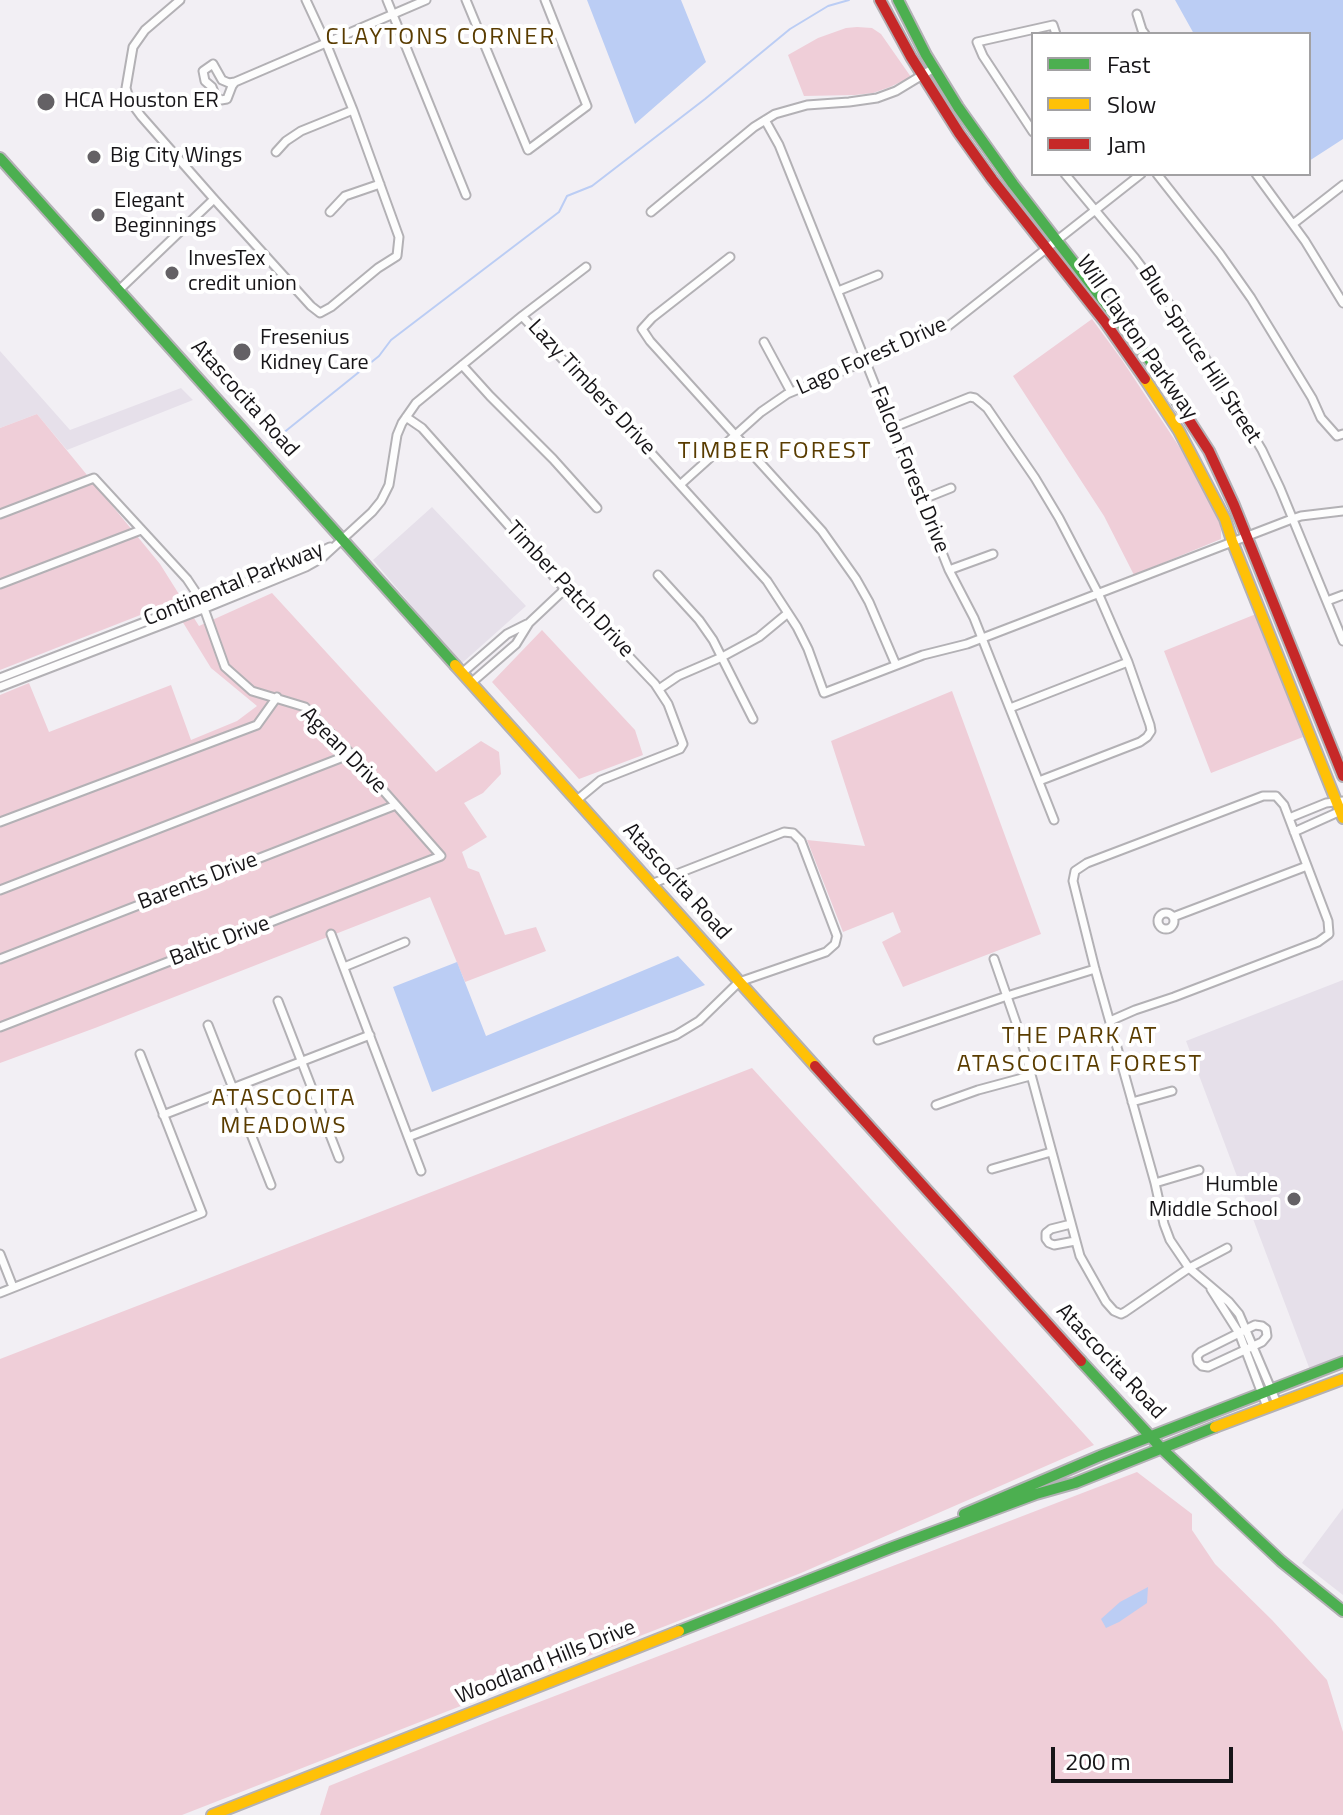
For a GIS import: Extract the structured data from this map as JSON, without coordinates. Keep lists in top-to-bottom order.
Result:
{
  "streets": {
    "main road": ["Will Clayton Parkway", "Atascocita Road", "Woodland Hills Drive"],
    "street": [
      "Blue Spruce Hill Street",
      "Lago Forest Drive",
      "Lazy Timbers Drive",
      "Falcon Forest Drive",
      "Continental Parkway",
      "Timber Patch Drive",
      "Agean Drive",
      "Barents Drive",
      "Baltic Drive"
    ]
  },
  "crossings": [
    ["Will Clayton Parkway", "Lago Forest Drive"],
    ["Blue Spruce Hill Street", "Lago Forest Drive"],
    ["Lago Forest Drive", "Lazy Timbers Drive"],
    ["Lago Forest Drive", "Falcon Forest Drive"],
    ["Atascocita Road", "Continental Parkway"],
    ["Atascocita Road", "Timber Patch Drive"],
    ["Atascocita Road", "Woodland Hills Drive"],
    ["Continental Parkway", "Agean Drive"],
    ["Agean Drive", "Barents Drive"],
    ["Agean Drive", "Baltic Drive"]
  ],
  "districts": [
    "CLAYTONS CORNER",
    "TIMBER FOREST",
    "THE PARK AT ATASCOCITA FOREST",
    "ATASCOCITA MEADOWS"
  ],
  "places": [
    "HCA Houston ER",
    "Big City Wings",
    "Elegant Beginnings",
    "InvesTex credit union",
    "Fresenius Kidney Care",
    "Humble Middle School"
  ],
  "legend": ["Fast", "Slow", "Jam"],
  "scale_bar": "200 m"
}
